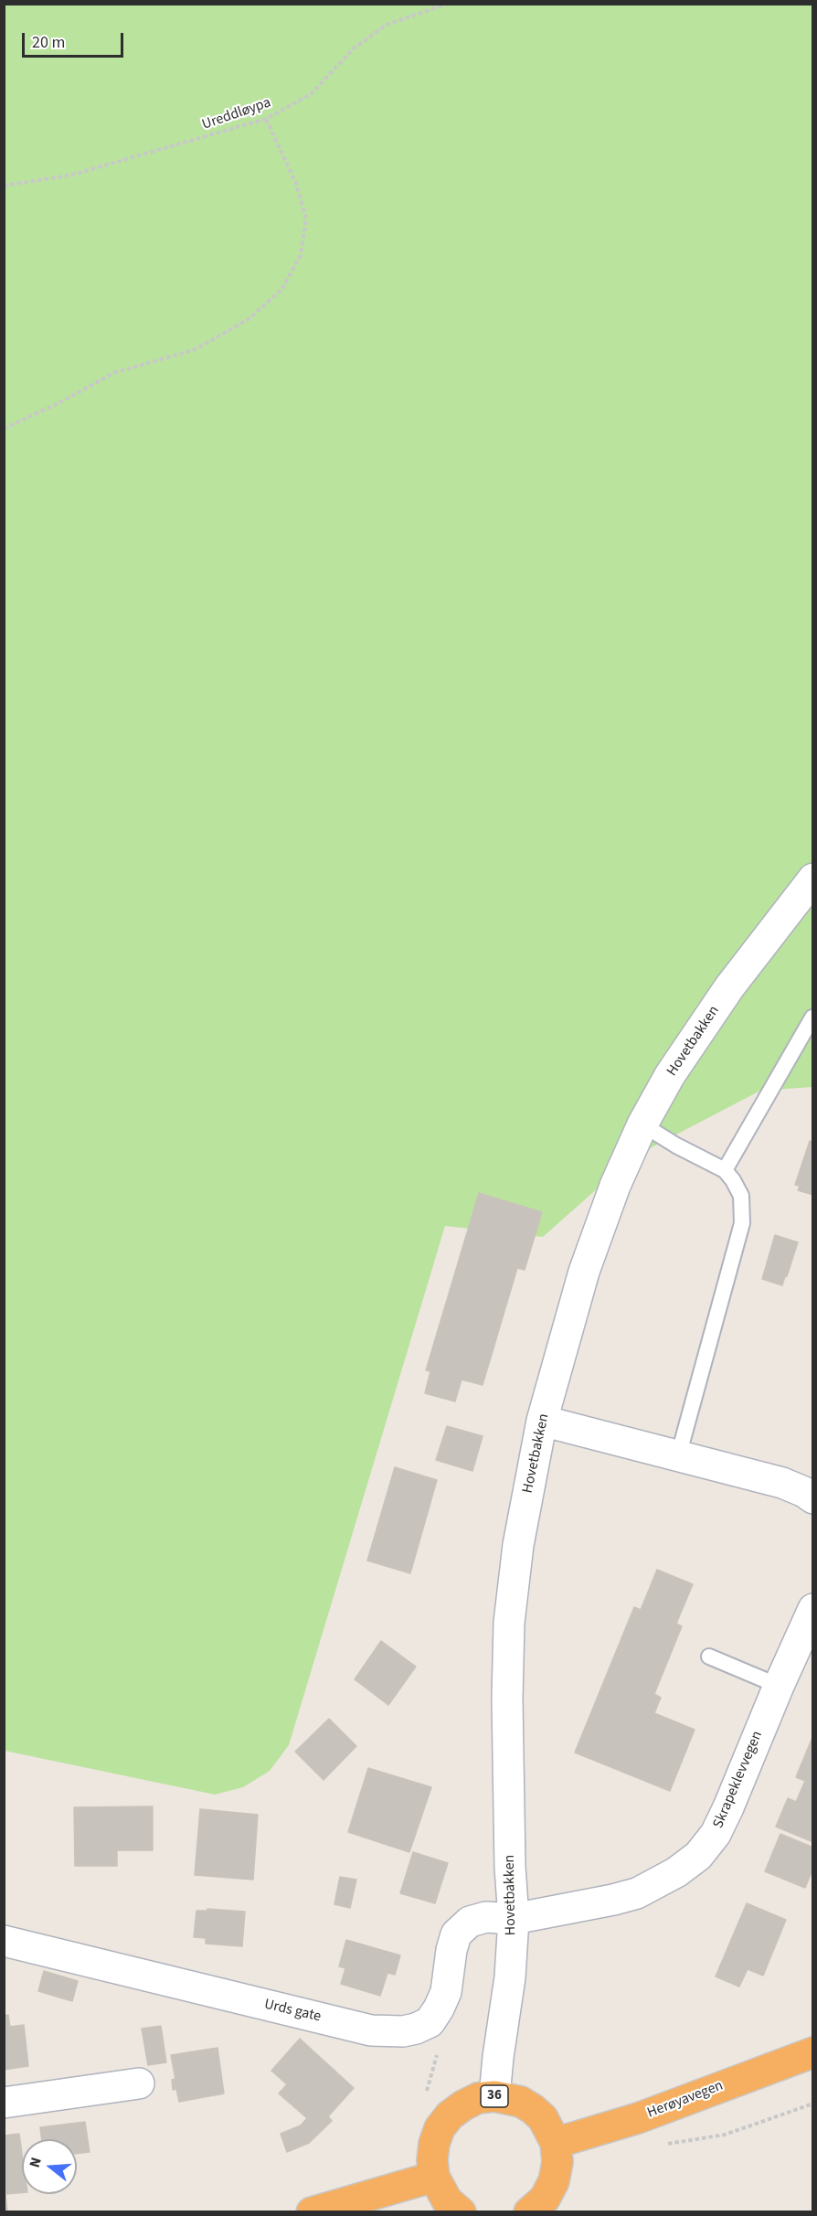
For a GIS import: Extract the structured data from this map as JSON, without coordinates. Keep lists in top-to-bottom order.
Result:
{
  "streets": {
    "highway": ["36", "Herøyavegen"],
    "street": ["Hovetbakken", "Skrapeklevvegen", "Urds gate"],
    "path": ["Ureddløypa"]
  },
  "crossings": [
    ["Hovetbakken", "Skrapeklevvegen"],
    ["Hovetbakken", "Urds gate"],
    ["Hovetbakken", "36"],
    ["Skrapeklevvegen", "Urds gate"],
    ["36", "Herøyavegen"]
  ],
  "scale_bar": "20 m",
  "north": "left"
}
